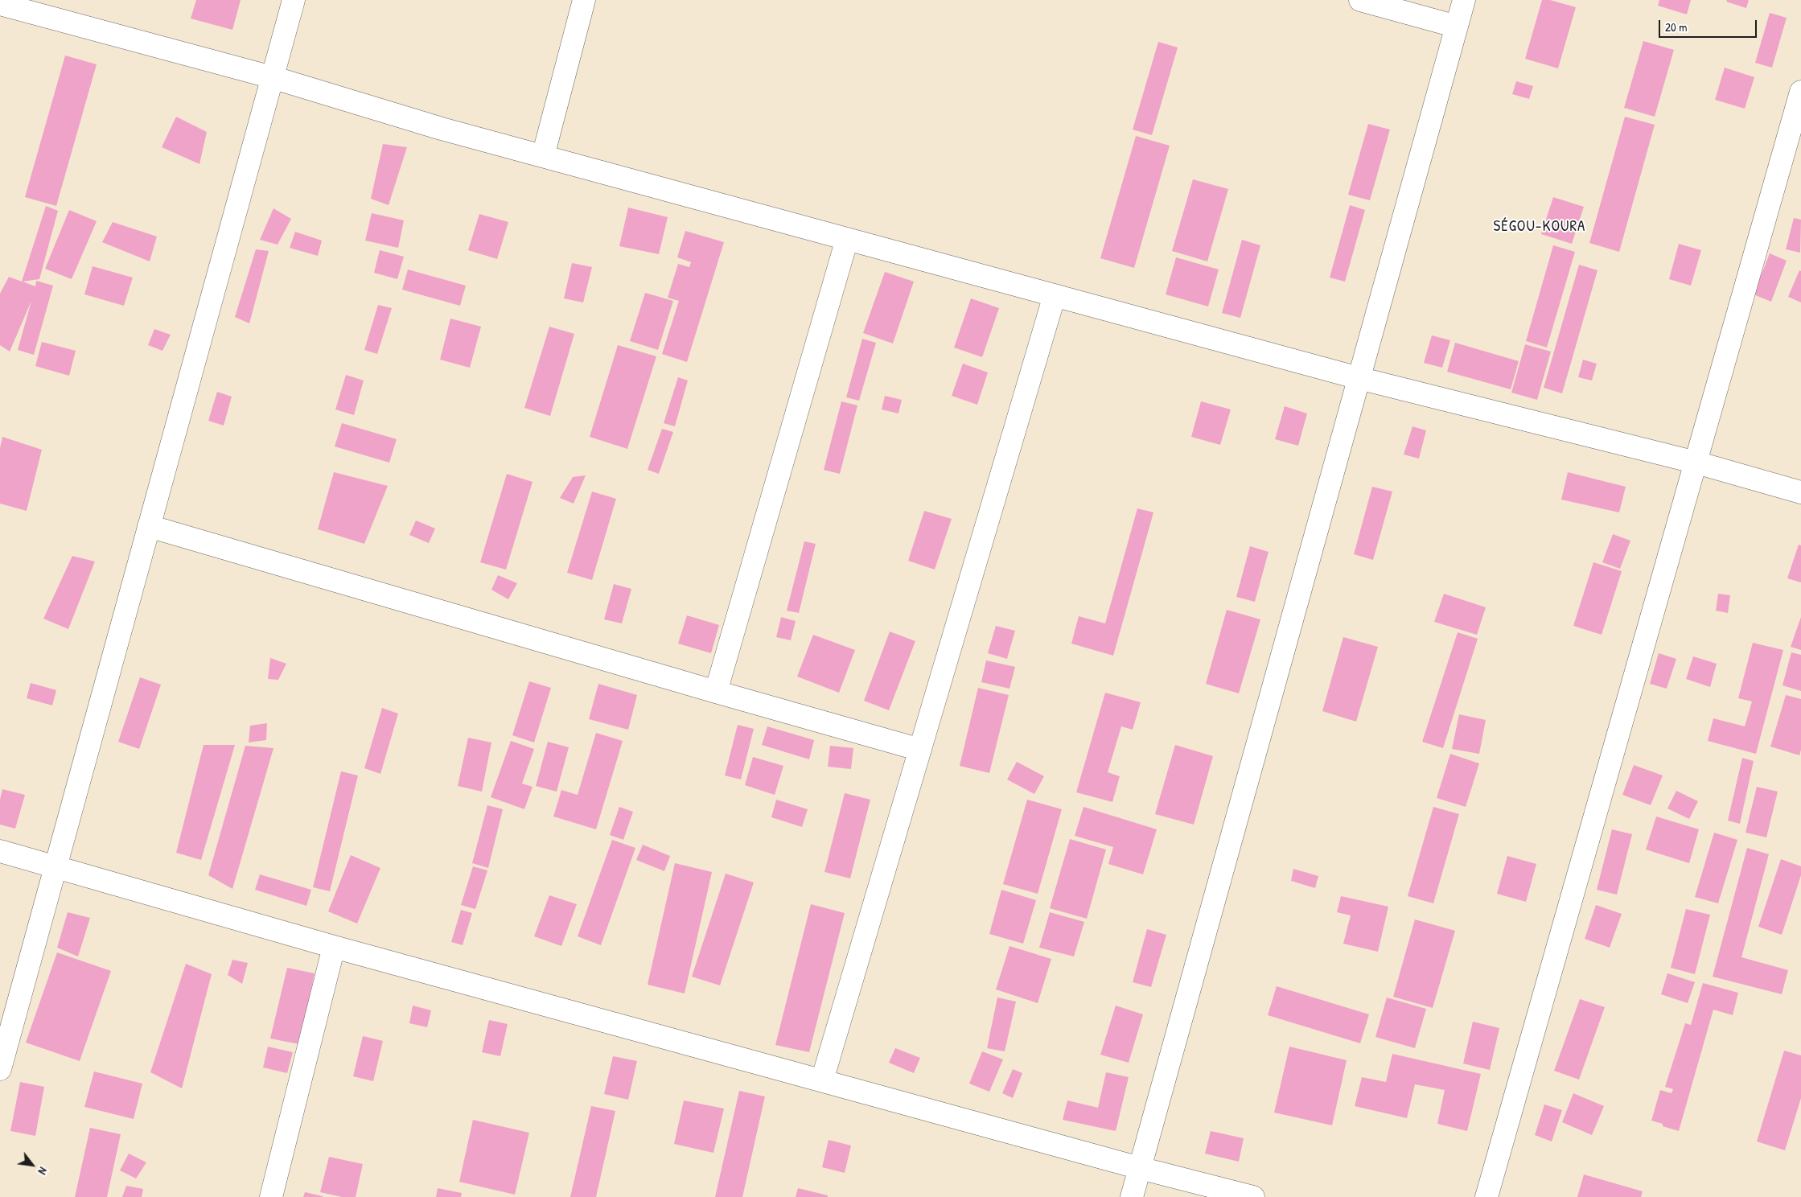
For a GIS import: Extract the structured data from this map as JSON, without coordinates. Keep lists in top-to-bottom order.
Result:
{
  "districts": ["SÉGOU-KOURA"],
  "scale_bar": "20 m",
  "north": "bottom right"
}
